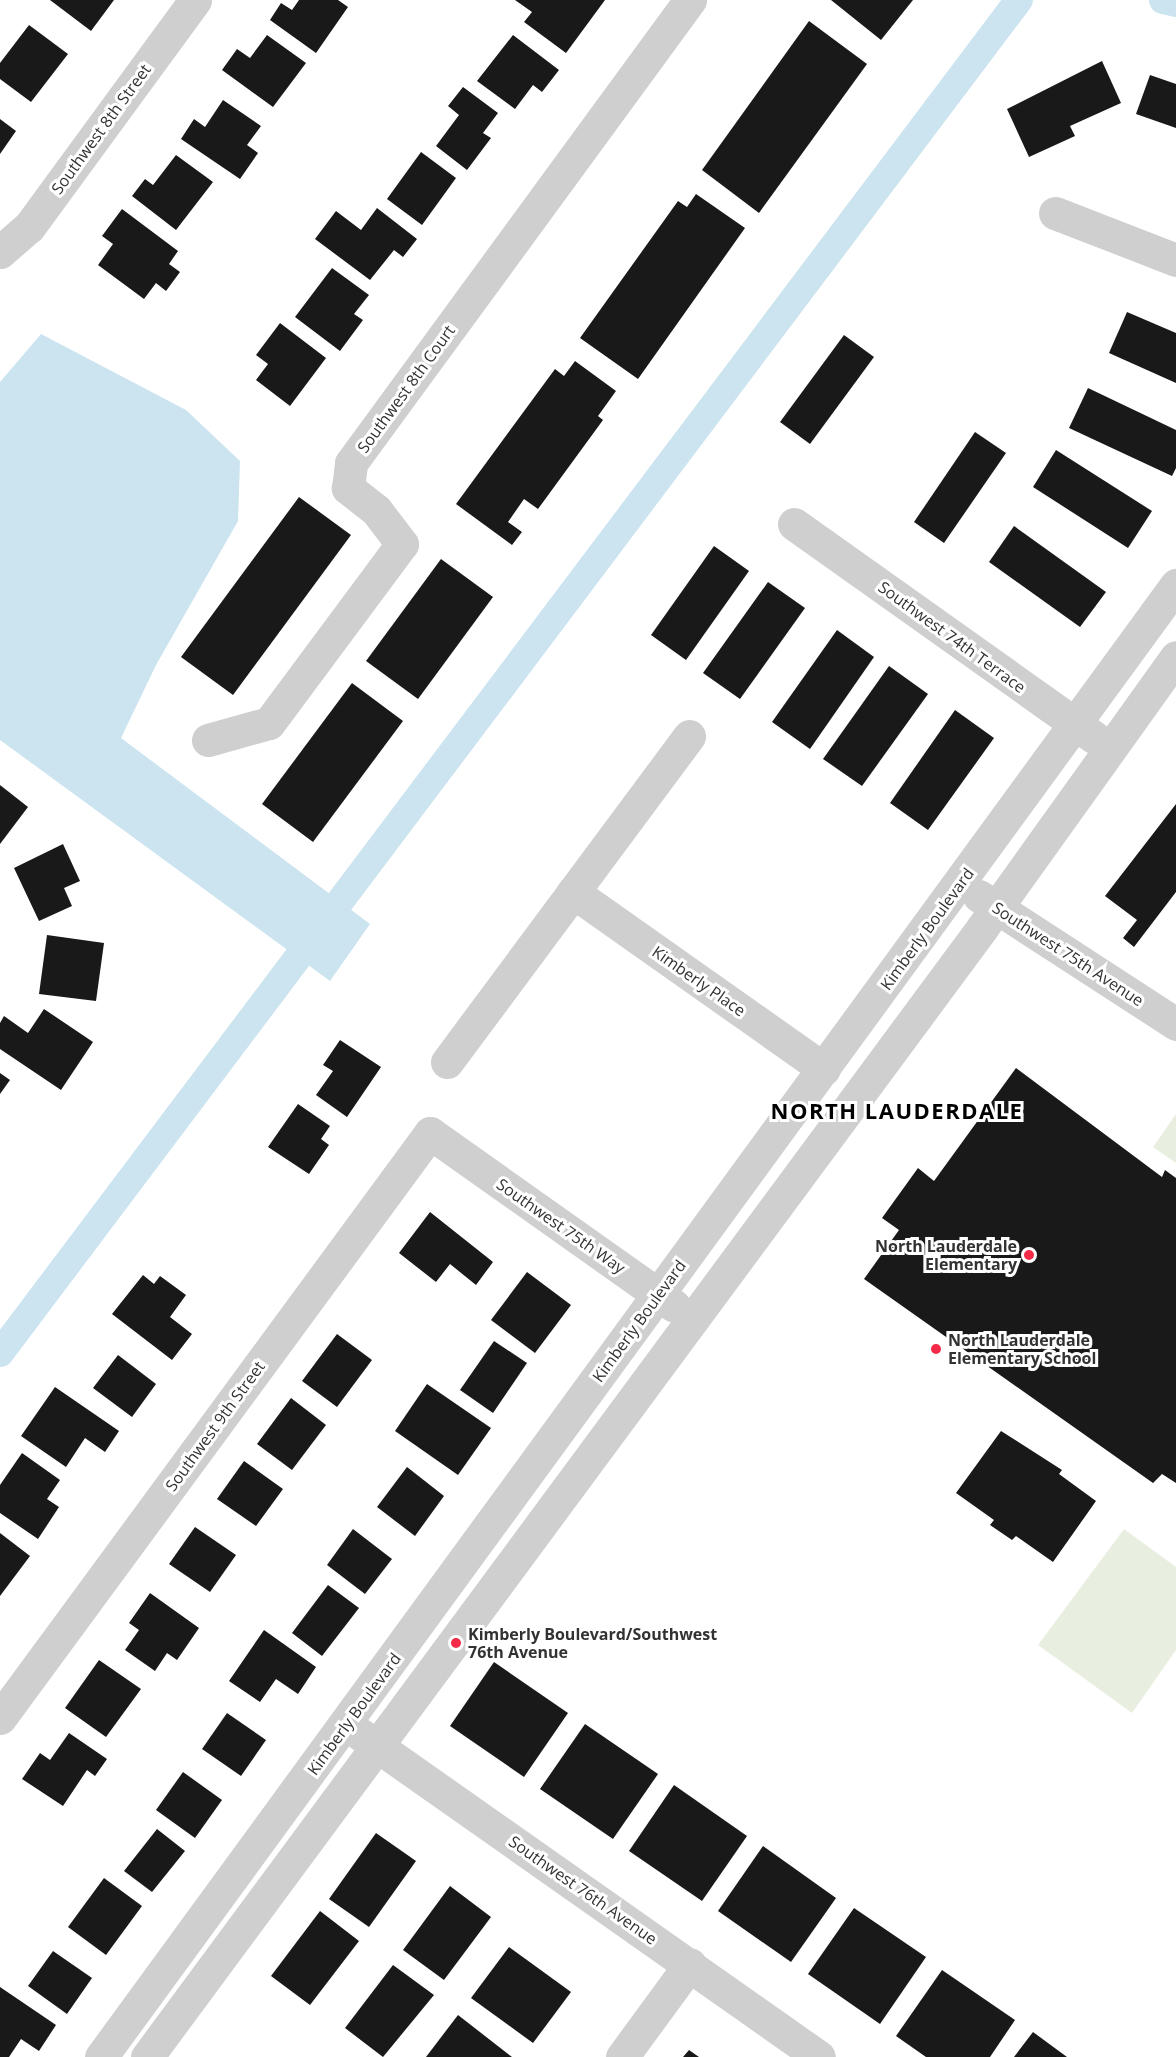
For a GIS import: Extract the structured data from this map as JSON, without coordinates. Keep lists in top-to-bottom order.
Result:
{
  "streets": {
    "street": [
      "Southwest 8th Street",
      "Southwest 8th Court",
      "Southwest 74th Terrace",
      "Kimberly Boulevard",
      "Southwest 75th Avenue",
      "Kimberly Place",
      "Southwest 75th Way",
      "Southwest 9th Street",
      "Southwest 76th Avenue"
    ]
  },
  "crossings": [
    ["Southwest 74th Terrace", "Kimberly Boulevard"],
    ["Kimberly Boulevard", "Southwest 75th Avenue"],
    ["Kimberly Boulevard", "Kimberly Place"],
    ["Kimberly Boulevard", "Southwest 75th Way"],
    ["Kimberly Boulevard", "Southwest 76th Avenue"],
    ["Southwest 75th Way", "Southwest 9th Street"]
  ],
  "districts": ["NORTH LAUDERDALE"],
  "places": ["North Lauderdale Elementary", "North Lauderdale Elementary School", "Kimberly Boulevard/Southwest 76th Avenue"]
}
